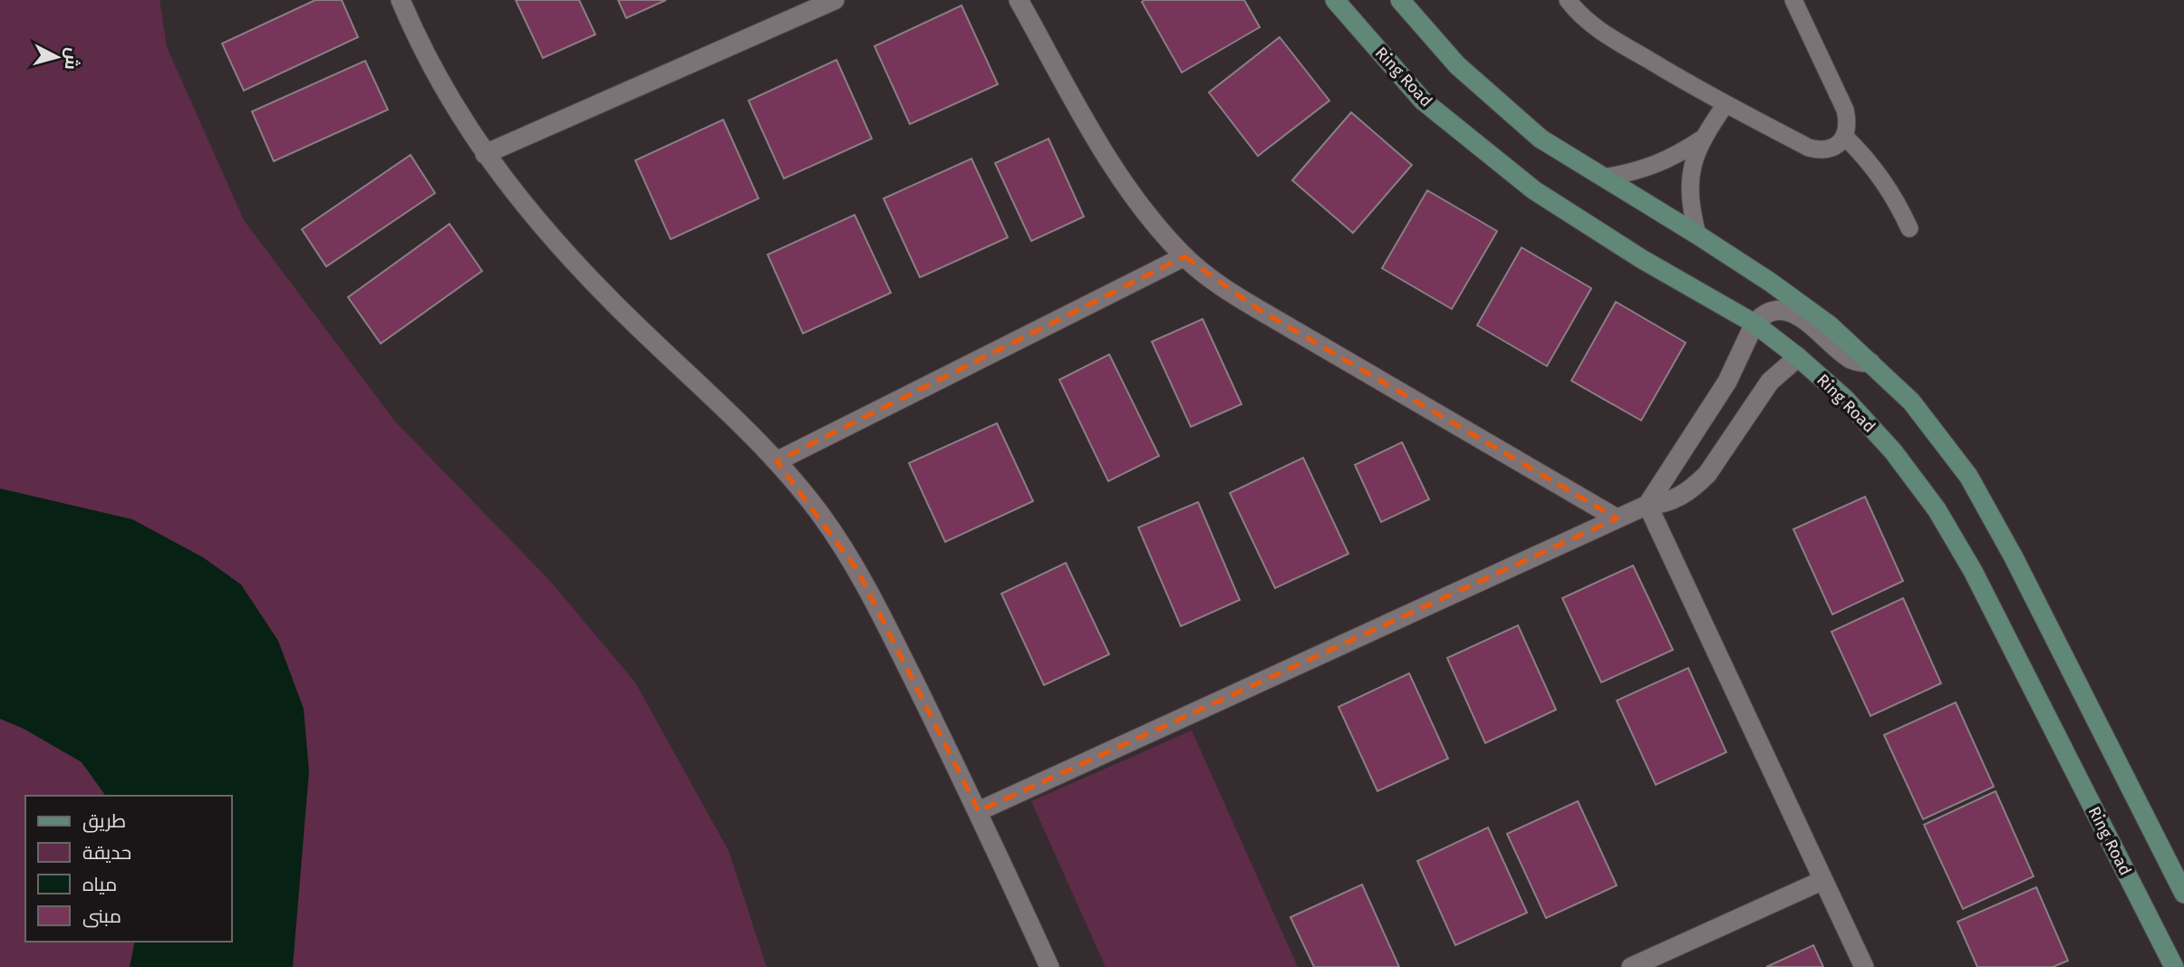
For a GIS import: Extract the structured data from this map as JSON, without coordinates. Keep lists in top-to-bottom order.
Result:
{
  "streets": {
    "street": ["Ring Road"]
  },
  "legend": [
    "طريق",
    "حديقة",
    "مياه",
    "مبنى"
  ],
  "north": "right"
}
